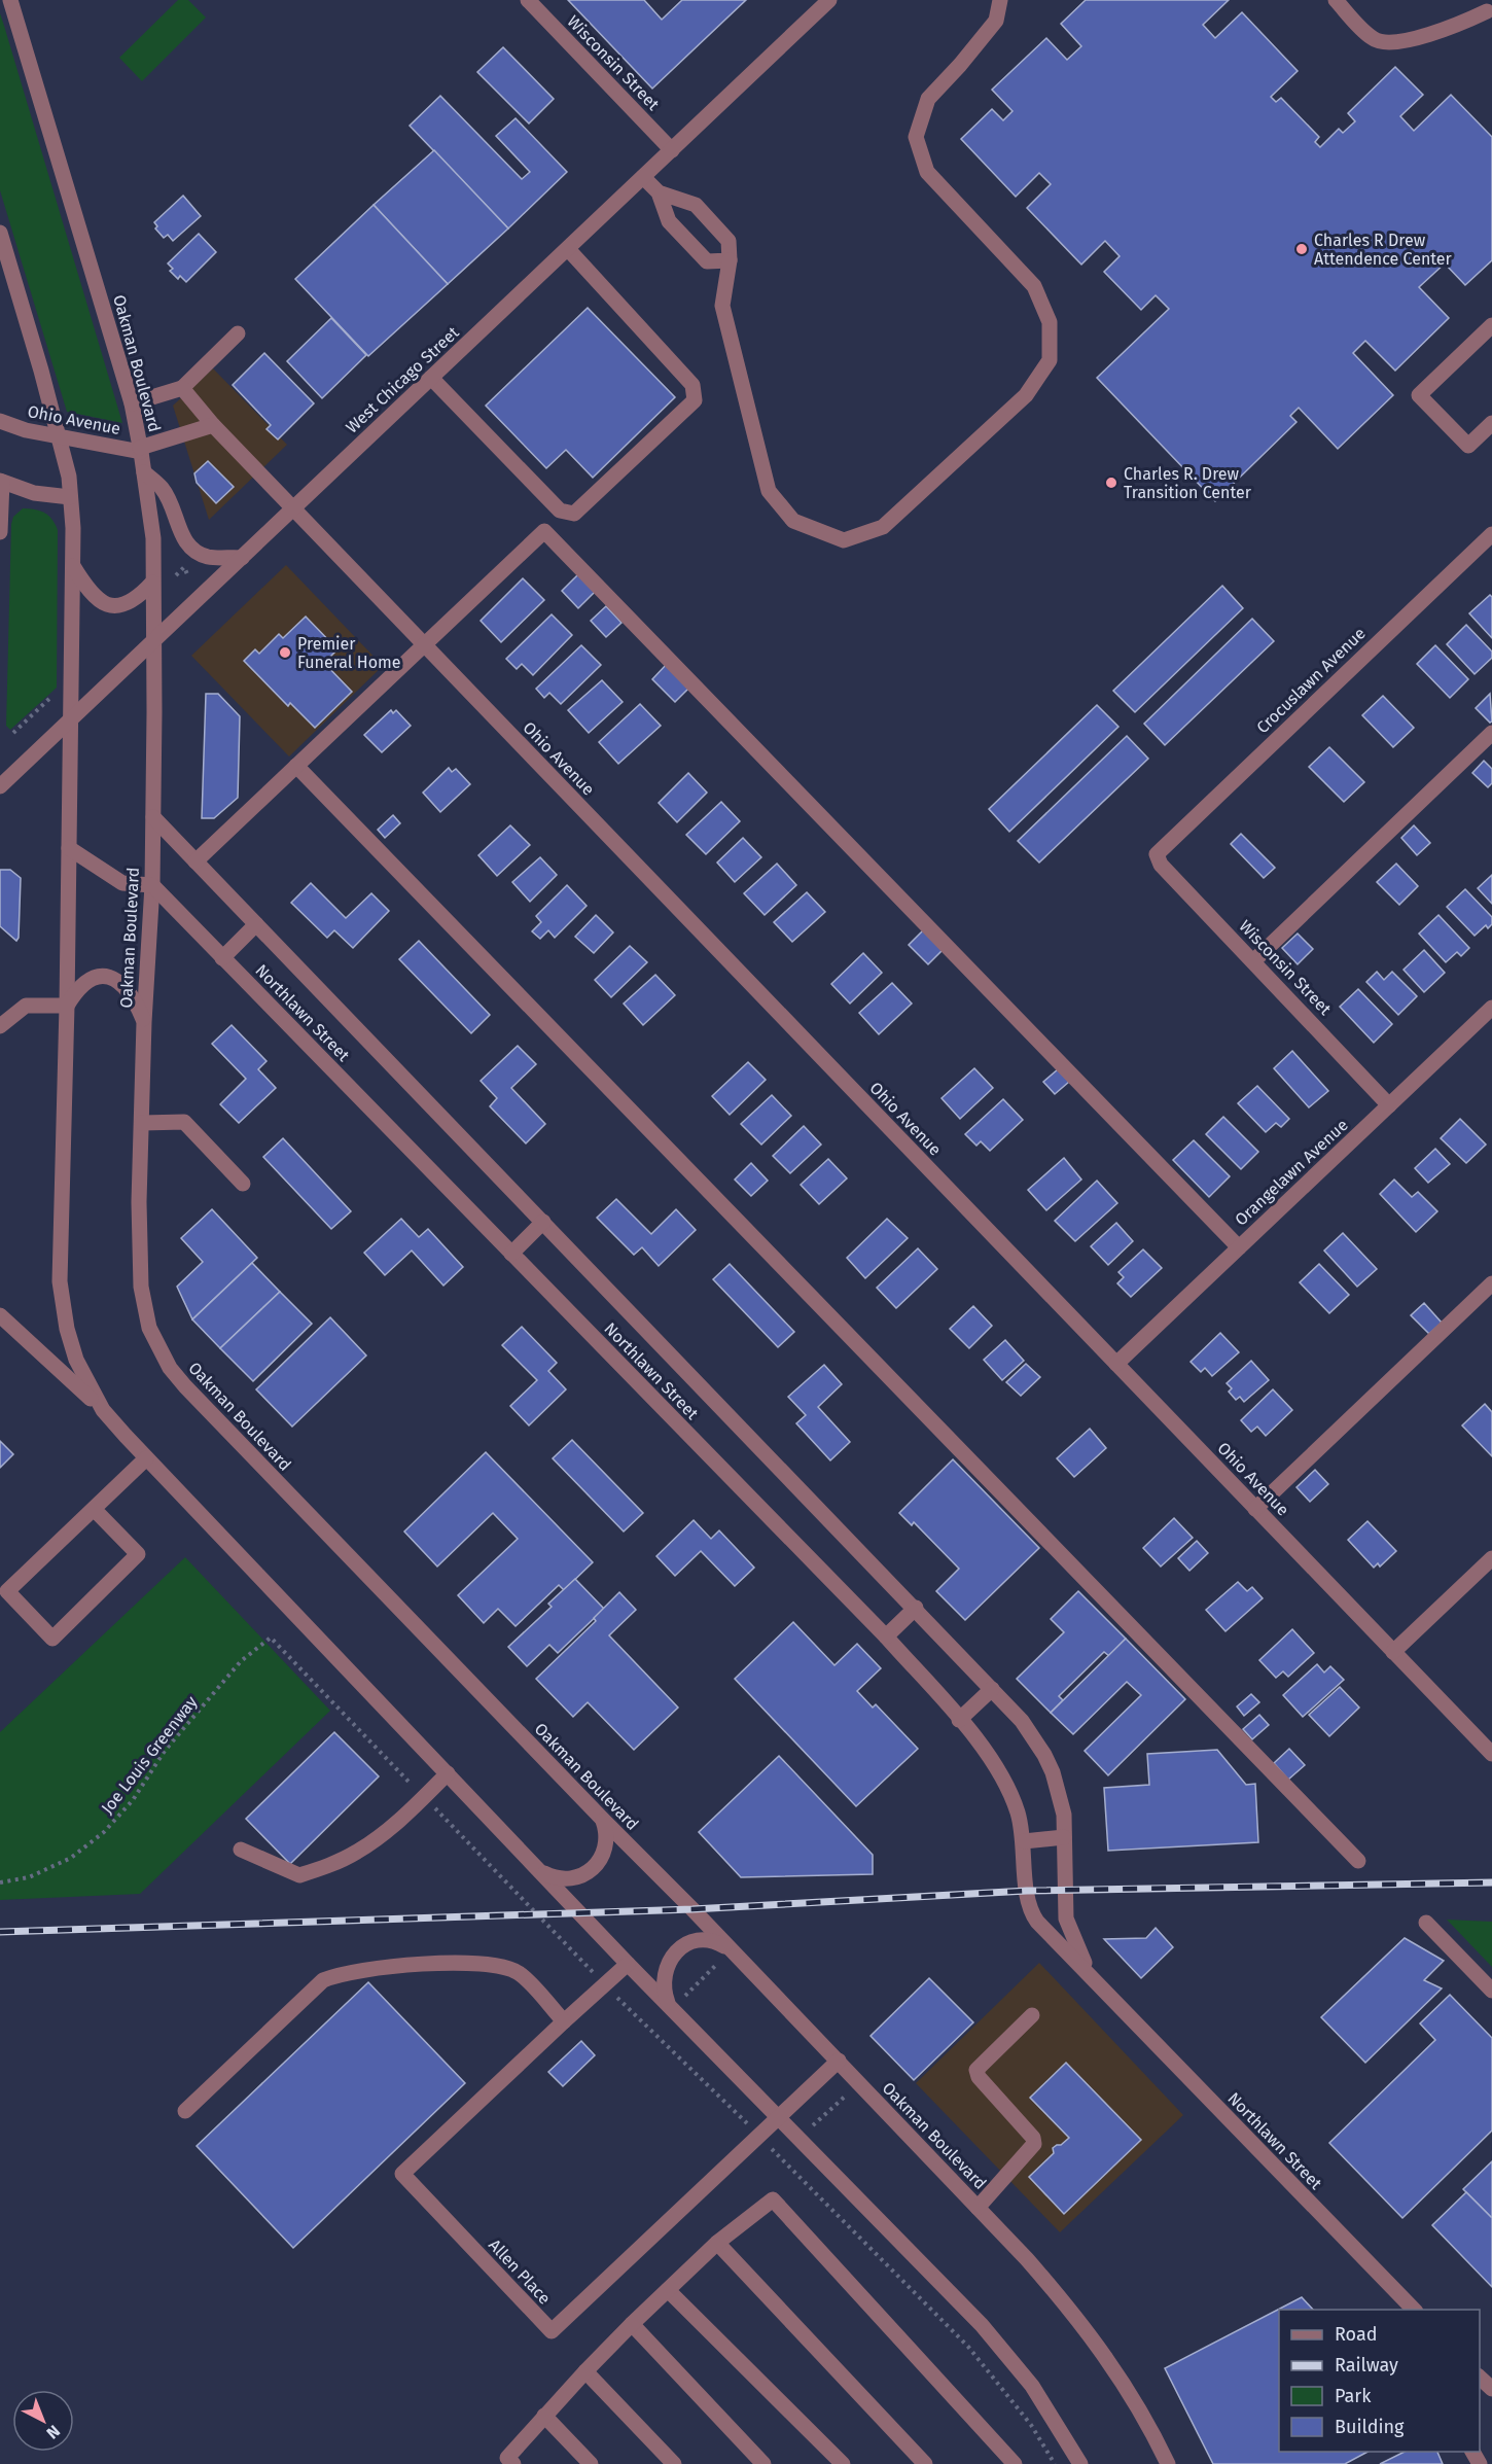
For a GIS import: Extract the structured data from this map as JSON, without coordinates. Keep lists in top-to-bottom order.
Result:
{
  "streets": {
    "street": [
      "Wisconsin Street",
      "Oakman Boulevard",
      "West Chicago Street",
      "Ohio Avenue",
      "Crocuslawn Avenue",
      "Northlawn Street",
      "Orangelawn Avenue",
      "Allen Place"
    ],
    "path": ["Joe Louis Greenway"]
  },
  "crossings": [
    ["Wisconsin Street", "West Chicago Street"],
    ["Wisconsin Street", "Crocuslawn Avenue"],
    ["Wisconsin Street", "Orangelawn Avenue"],
    ["Oakman Boulevard", "West Chicago Street"],
    ["Oakman Boulevard", "Ohio Avenue"],
    ["Oakman Boulevard", "Northlawn Street"],
    ["Oakman Boulevard", "Allen Place"],
    ["West Chicago Street", "Ohio Avenue"],
    ["Ohio Avenue", "Orangelawn Avenue"]
  ],
  "places": ["Charles R Drew Attendence Center", "Charles R. Drew Transition Center", "Premier Funeral Home"],
  "legend": [
    "Road",
    "Railway",
    "Park",
    "Building"
  ],
  "north": "bottom right"
}
